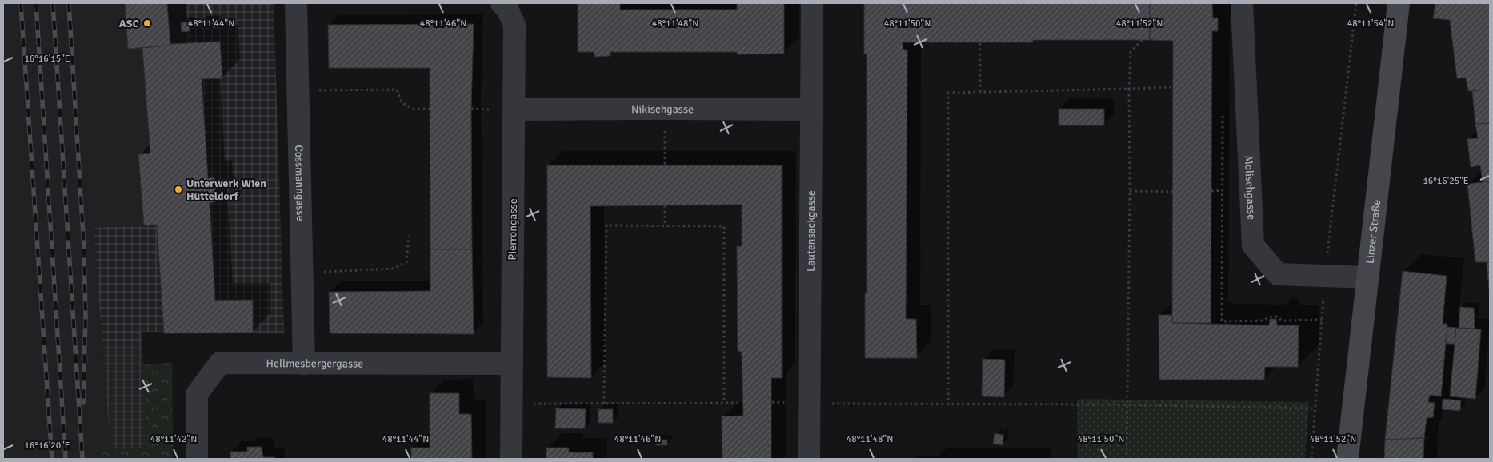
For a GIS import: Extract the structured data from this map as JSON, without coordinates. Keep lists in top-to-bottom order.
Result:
{
  "streets": {
    "main road": ["Linzer Straße"],
    "street": [
      "Nikischgasse",
      "Cossmanngasse",
      "Molischgasse",
      "Pierrongasse",
      "Lautensackgasse",
      "Hellmesbergergasse"
    ]
  },
  "crossings": [
    ["Nikischgasse", "Pierrongasse"],
    ["Nikischgasse", "Lautensackgasse"],
    ["Cossmanngasse", "Hellmesbergergasse"],
    ["Molischgasse", "Linzer Straße"],
    ["Pierrongasse", "Hellmesbergergasse"]
  ],
  "places": ["ASC", "Unterwerk Wien Hütteldorf"],
  "coordinates": [
    "48°11'44\"N",
    "48°11'48\"N",
    "48°11'50\"N",
    "48°11'52\"N",
    "48°11'46\"N",
    "48°11'54\"N",
    "16°16'15\"E",
    "16°16'25\"E",
    "48°11'42\"N",
    "16°16'20\"E"
  ]
}
